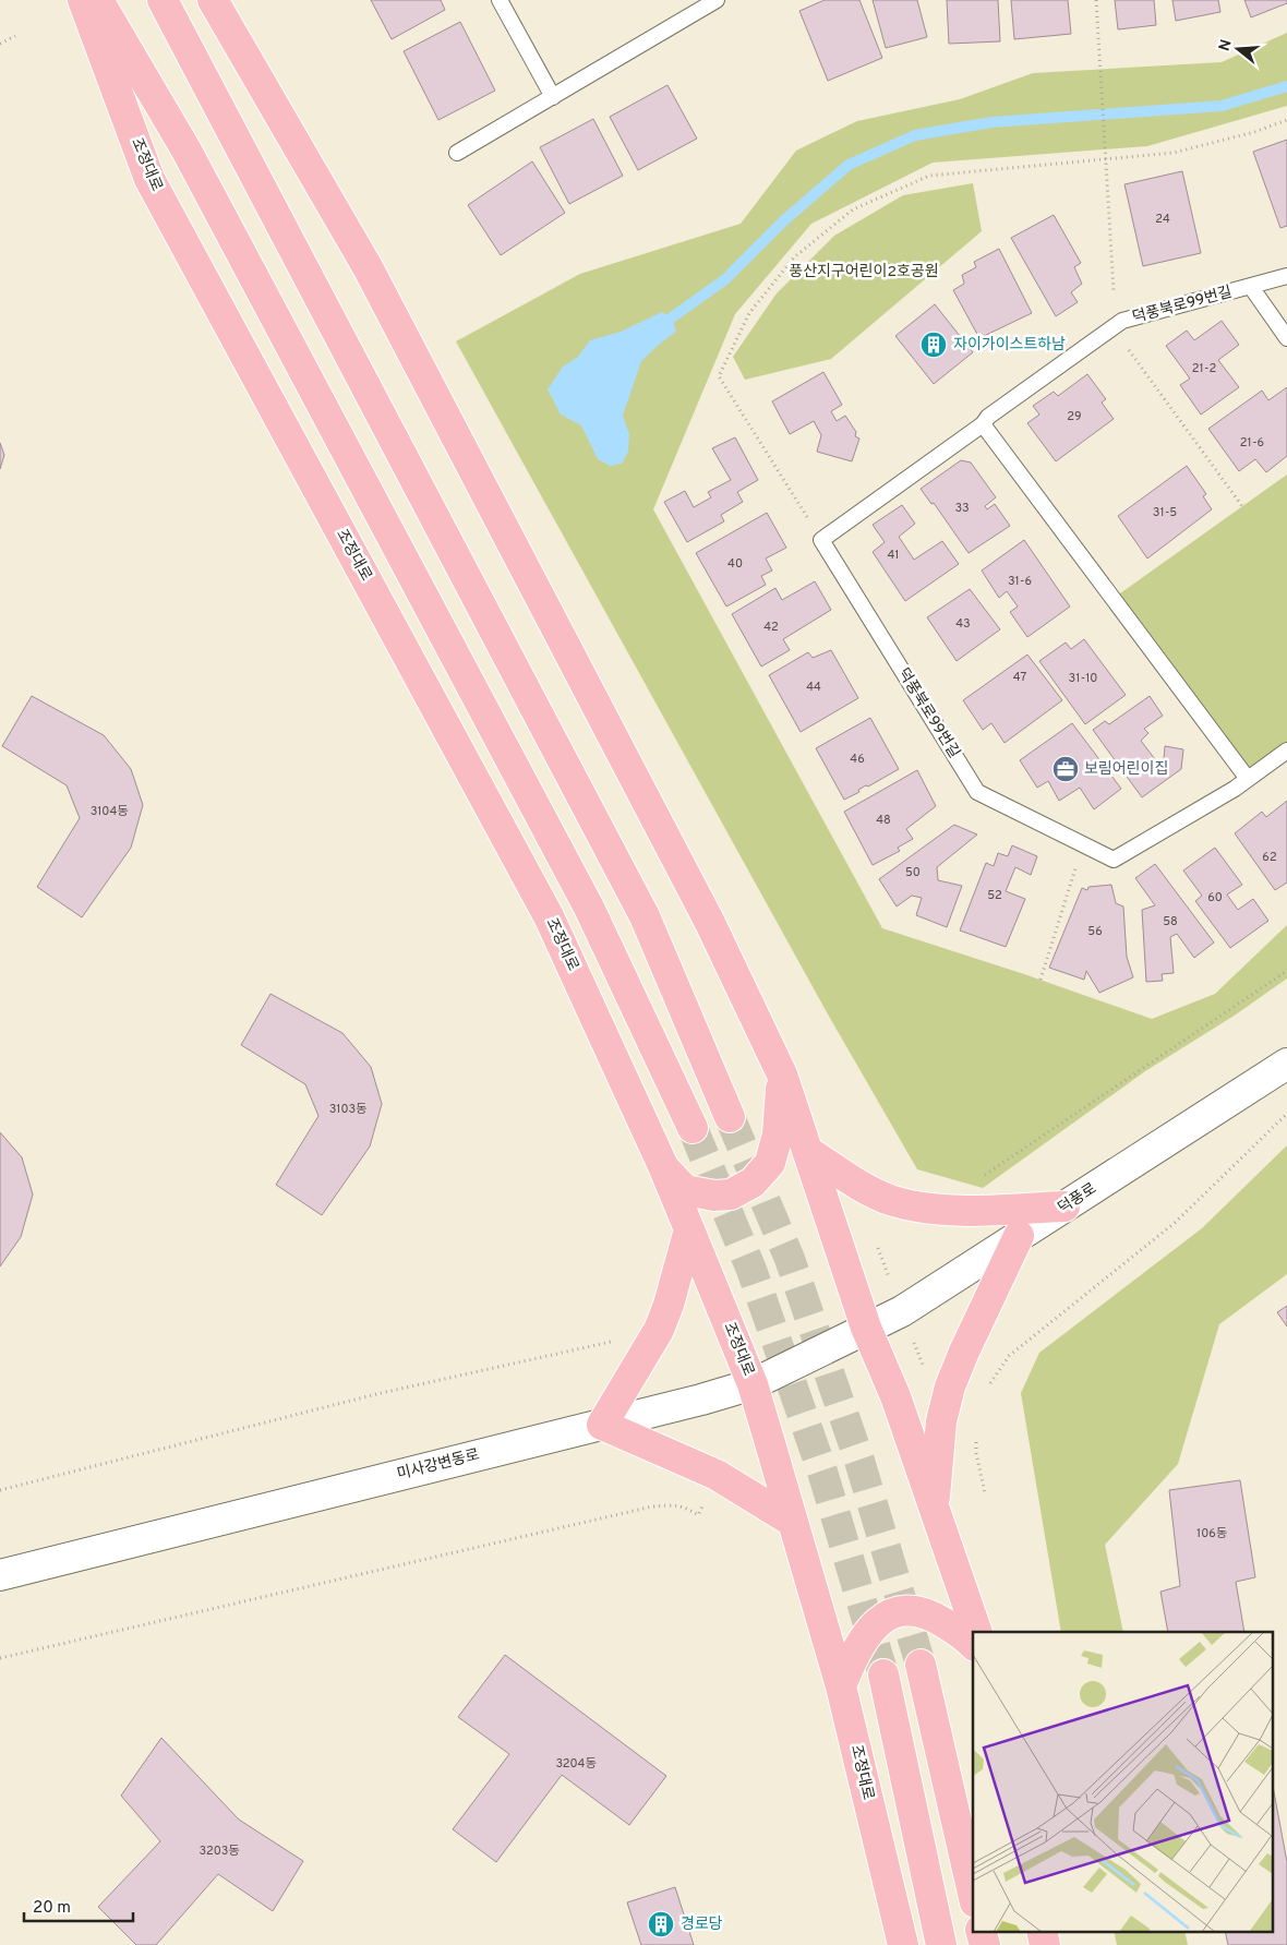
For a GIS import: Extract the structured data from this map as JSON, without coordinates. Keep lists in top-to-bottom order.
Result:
{
  "streets": {
    "main road": ["조정대로", "덕풍로", "미사강변동로"],
    "lane": ["덕풍북로99번길"]
  },
  "crossings": [
    ["조정대로", "미사강변동로"],
    ["덕풍로", "미사강변동로"]
  ],
  "parks": ["풍산지구어린이2호공원"],
  "places": {
    "building": ["자이가이스트하남", "경로당"],
    "office": ["보림어린이집"]
  },
  "house_numbers": [
    "24",
    "21-2",
    "29",
    "21-6",
    "33",
    "31-5",
    "41",
    "40",
    "31-6",
    "43",
    "42",
    "47",
    "31-10",
    "44",
    "46",
    "3104동",
    "48",
    "62",
    "50",
    "52",
    "60",
    "58",
    "56",
    "3103동",
    "106동",
    "3204동",
    "3203동"
  ],
  "scale_bar": "20 m",
  "north": "left"
}
